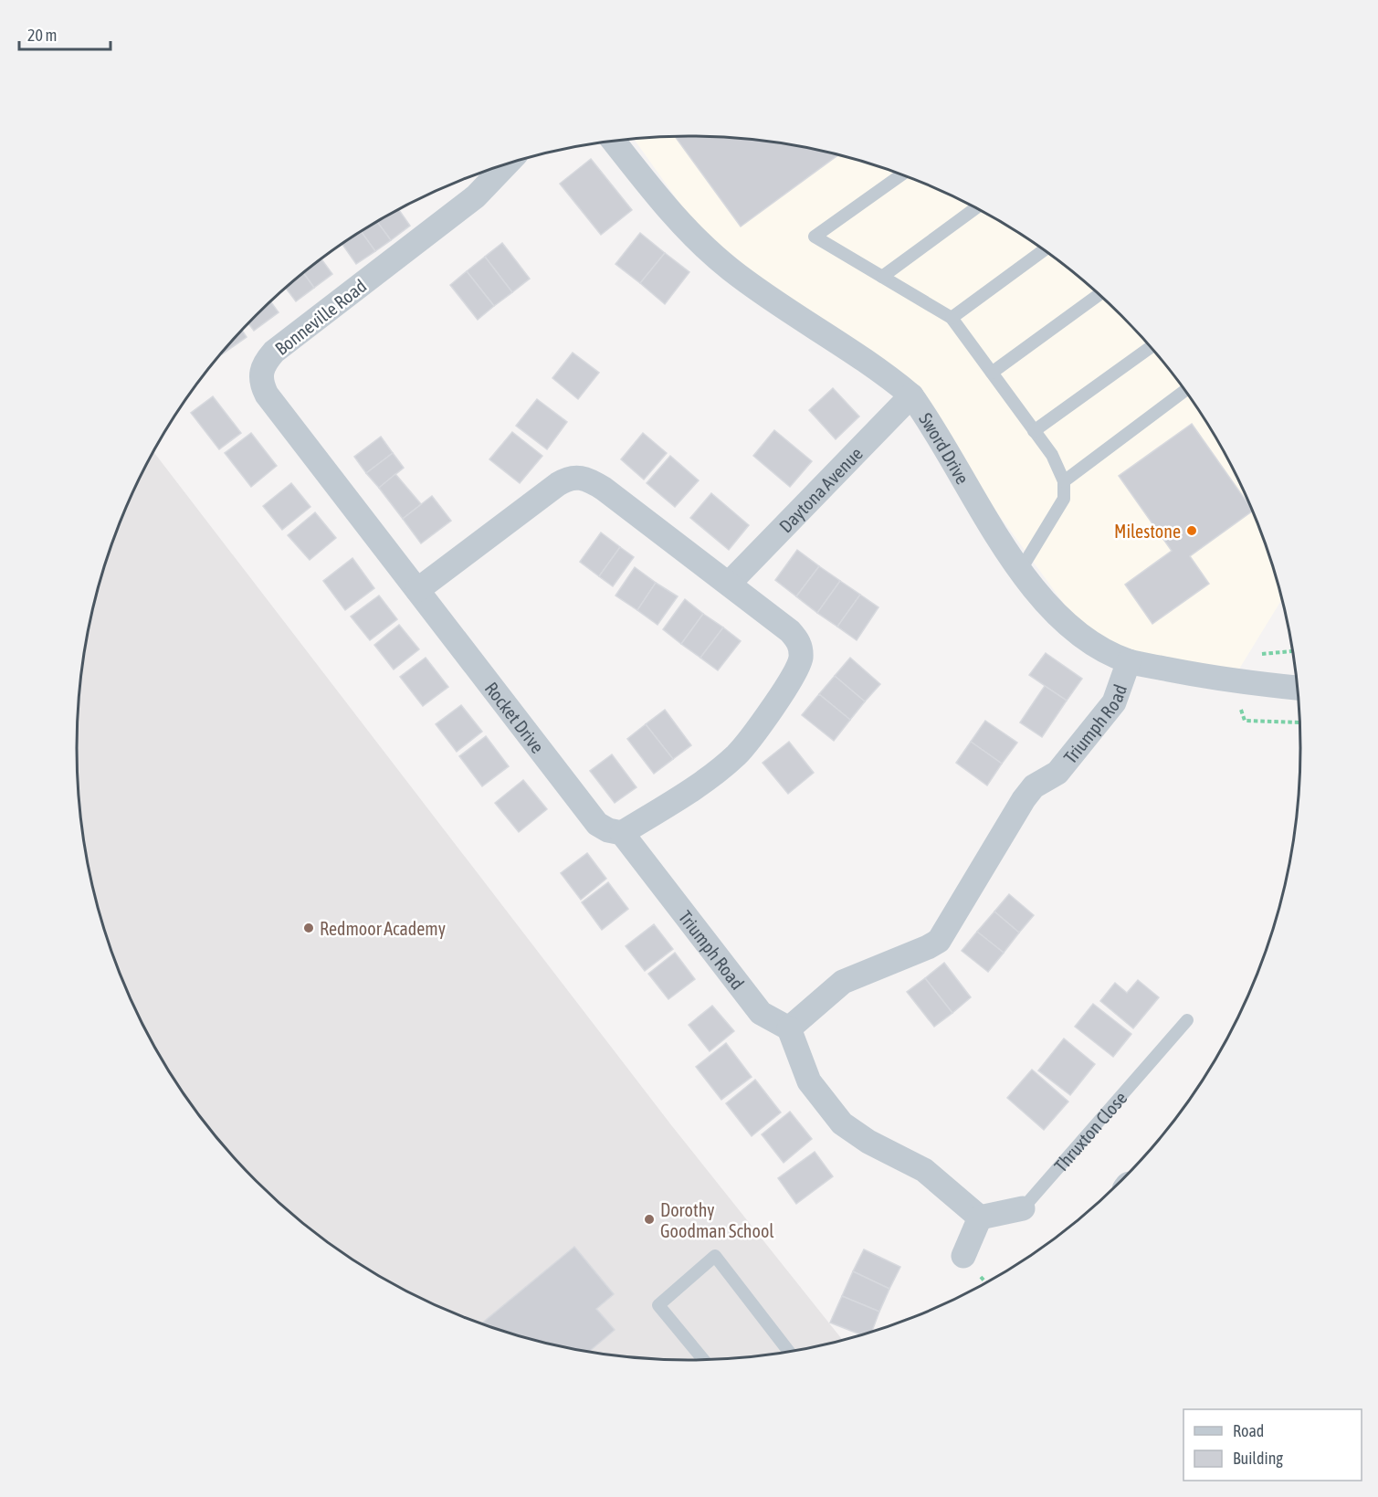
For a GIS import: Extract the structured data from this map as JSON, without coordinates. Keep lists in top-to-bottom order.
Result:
{
  "streets": {
    "street": [
      "Bonneville Road",
      "Sword Drive",
      "Daytona Avenue",
      "Rocket Drive",
      "Triumph Road",
      "Thruxton Close"
    ]
  },
  "crossings": [
    ["Bonneville Road", "Rocket Drive"],
    ["Sword Drive", "Daytona Avenue"],
    ["Sword Drive", "Triumph Road"],
    ["Rocket Drive", "Triumph Road"]
  ],
  "places": ["Milestone", "Redmoor Academy", "Dorothy Goodman School"],
  "legend": ["Road", "Building"],
  "scale_bar": "20 m"
}
